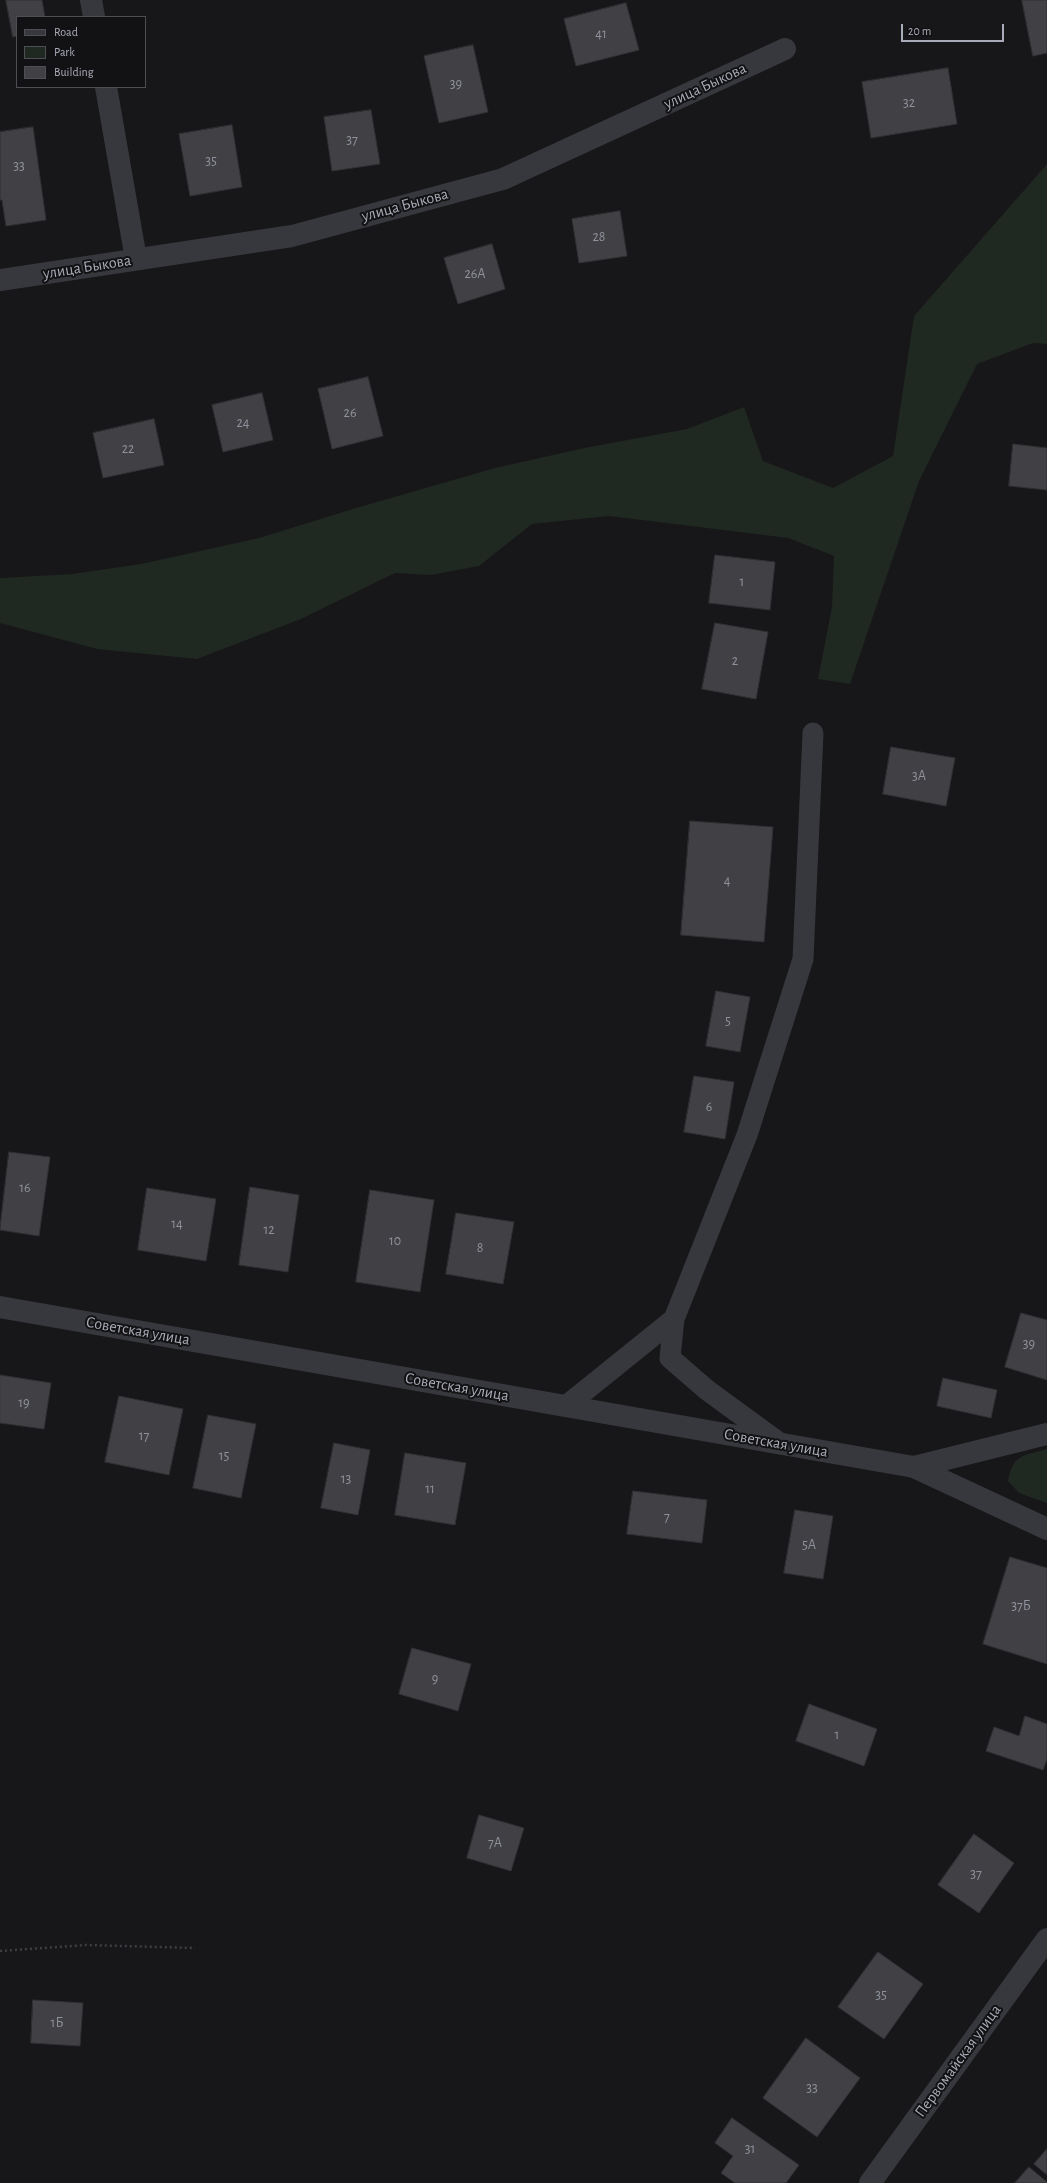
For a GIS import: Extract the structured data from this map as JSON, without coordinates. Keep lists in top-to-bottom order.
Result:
{
  "streets": {
    "street": ["улица Быкова", "Советская улица", "Первомайская улица"]
  },
  "house_numbers": [
    "41",
    "39",
    "32",
    "37",
    "35",
    "33",
    "28",
    "26А",
    "26",
    "24",
    "22",
    "1",
    "2",
    "3А",
    "4",
    "5",
    "6",
    "16",
    "14",
    "12",
    "10",
    "8",
    "39",
    "19",
    "17",
    "15",
    "13",
    "11",
    "7",
    "5А",
    "37Б",
    "9",
    "1",
    "7А",
    "37",
    "35",
    "1Б",
    "33",
    "31"
  ],
  "legend": ["Road", "Park", "Building"],
  "scale_bar": "20 m"
}
